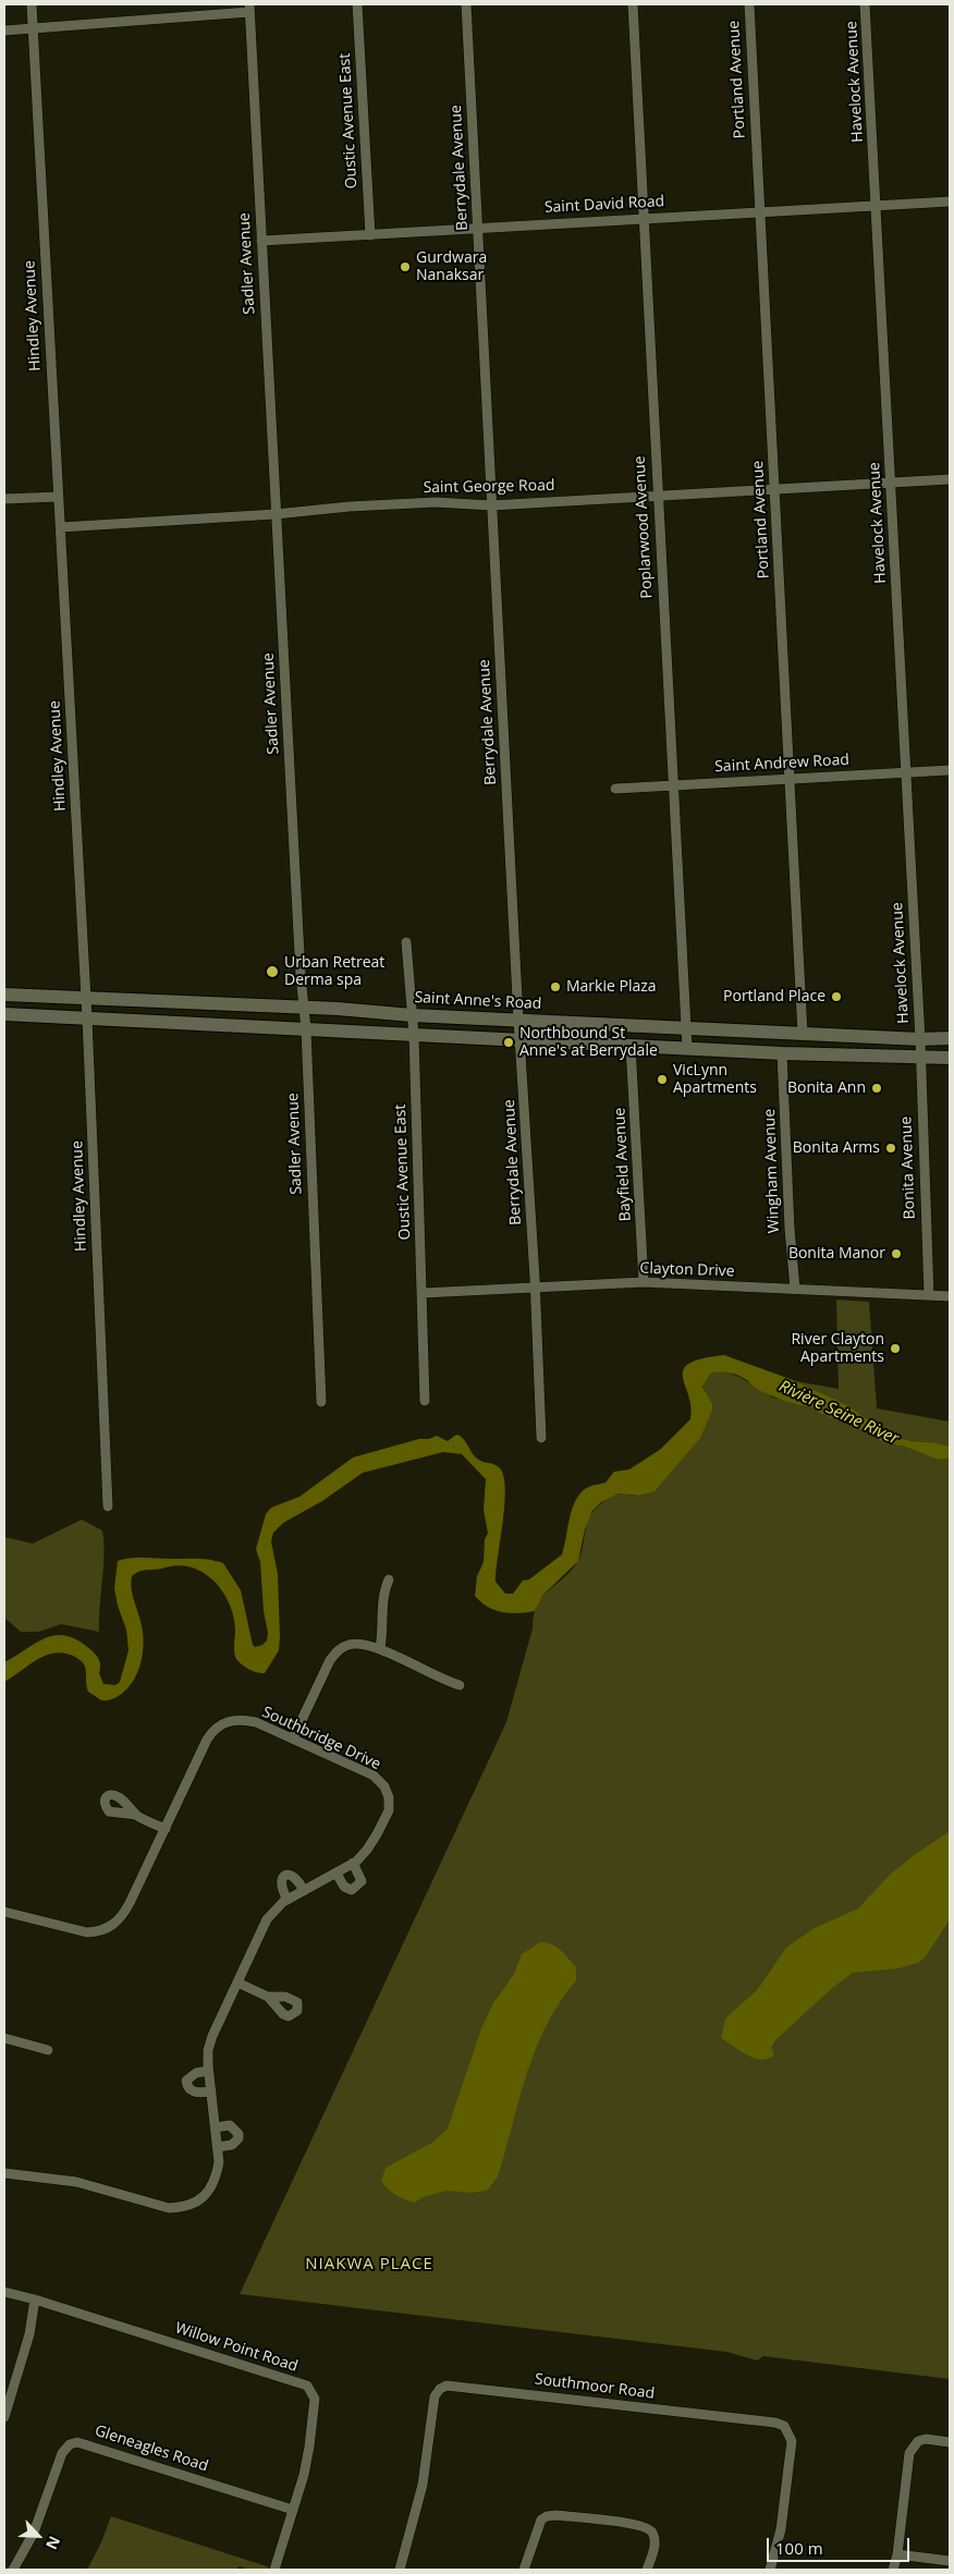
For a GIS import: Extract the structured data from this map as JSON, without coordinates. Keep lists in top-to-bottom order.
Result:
{
  "streets": {
    "main road": ["Saint Anne's Road"],
    "street": [
      "Portland Avenue",
      "Havelock Avenue",
      "Oustic Avenue East",
      "Berrydale Avenue",
      "Saint David Road",
      "Sadler Avenue",
      "Hindley Avenue",
      "Saint George Road",
      "Poplarwood Avenue",
      "Saint Andrew Road",
      "Bayfield Avenue",
      "Bonita Avenue",
      "Wingham Avenue",
      "Clayton Drive",
      "Southbridge Drive",
      "Willow Point Road",
      "Southmoor Road",
      "Gleneagles Road"
    ]
  },
  "crossings": [
    ["Portland Avenue", "Saint David Road"],
    ["Portland Avenue", "Saint George Road"],
    ["Portland Avenue", "Saint Andrew Road"],
    ["Portland Avenue", "Saint Anne's Road"],
    ["Havelock Avenue", "Saint David Road"],
    ["Havelock Avenue", "Saint George Road"],
    ["Havelock Avenue", "Saint Andrew Road"],
    ["Havelock Avenue", "Saint Anne's Road"],
    ["Havelock Avenue", "Bonita Avenue"],
    ["Oustic Avenue East", "Saint David Road"],
    ["Oustic Avenue East", "Saint Anne's Road"],
    ["Oustic Avenue East", "Clayton Drive"],
    ["Berrydale Avenue", "Saint David Road"],
    ["Berrydale Avenue", "Saint George Road"],
    ["Berrydale Avenue", "Saint Anne's Road"],
    ["Berrydale Avenue", "Clayton Drive"],
    ["Saint David Road", "Sadler Avenue"],
    ["Saint David Road", "Poplarwood Avenue"],
    ["Sadler Avenue", "Saint George Road"],
    ["Sadler Avenue", "Saint Anne's Road"],
    ["Hindley Avenue", "Saint George Road"],
    ["Hindley Avenue", "Saint Anne's Road"],
    ["Saint George Road", "Poplarwood Avenue"],
    ["Poplarwood Avenue", "Saint Andrew Road"],
    ["Poplarwood Avenue", "Saint Anne's Road"],
    ["Saint Anne's Road", "Bonita Avenue"],
    ["Bayfield Avenue", "Clayton Drive"],
    ["Bonita Avenue", "Clayton Drive"],
    ["Wingham Avenue", "Clayton Drive"],
    ["Willow Point Road", "Gleneagles Road"]
  ],
  "districts": ["NIAKWA PLACE"],
  "water": ["Rivière Seine River"],
  "places": [
    "Gurdwara Nanaksar",
    "Urban Retreat Derma spa",
    "Markie Plaza",
    "Portland Place",
    "Northbound St Anne's at Berrydale",
    "VicLynn Apartments",
    "Bonita Ann",
    "Bonita Arms",
    "Bonita Manor",
    "River Clayton Apartments"
  ],
  "scale_bar": "100 m",
  "north": "bottom right"
}
